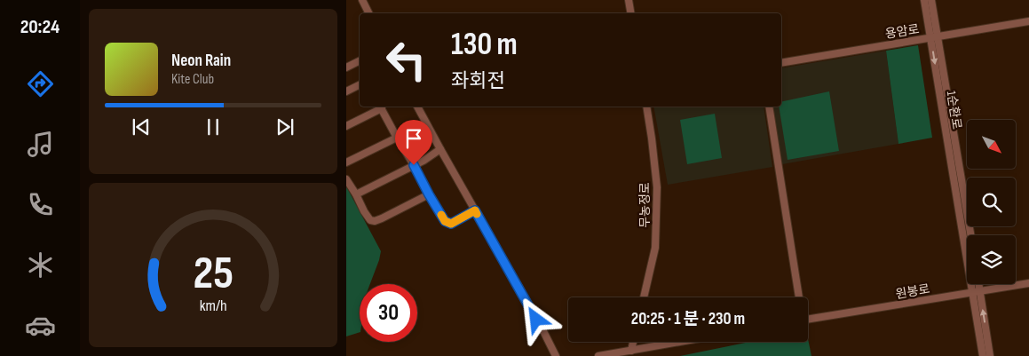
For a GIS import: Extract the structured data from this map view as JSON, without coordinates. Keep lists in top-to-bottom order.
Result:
{
  "streets": {
    "street": [
      "용암로",
      "1순환로",
      "무농정로",
      "원봉로"
    ]
  },
  "crossings": [
    ["용암로", "1순환로"],
    ["1순환로", "원봉로"]
  ],
  "north": "bottom right",
  "page": {
    "tabs": "20:24",
    "turn": ["130 m", "좌회전"],
    "song": ["Neon Rain", "Kite Club"],
    "limit": "30",
    "trip": "20:25 · 1 분 · 230 m",
    "gauge": ["25", "km/h"]
  }
}
